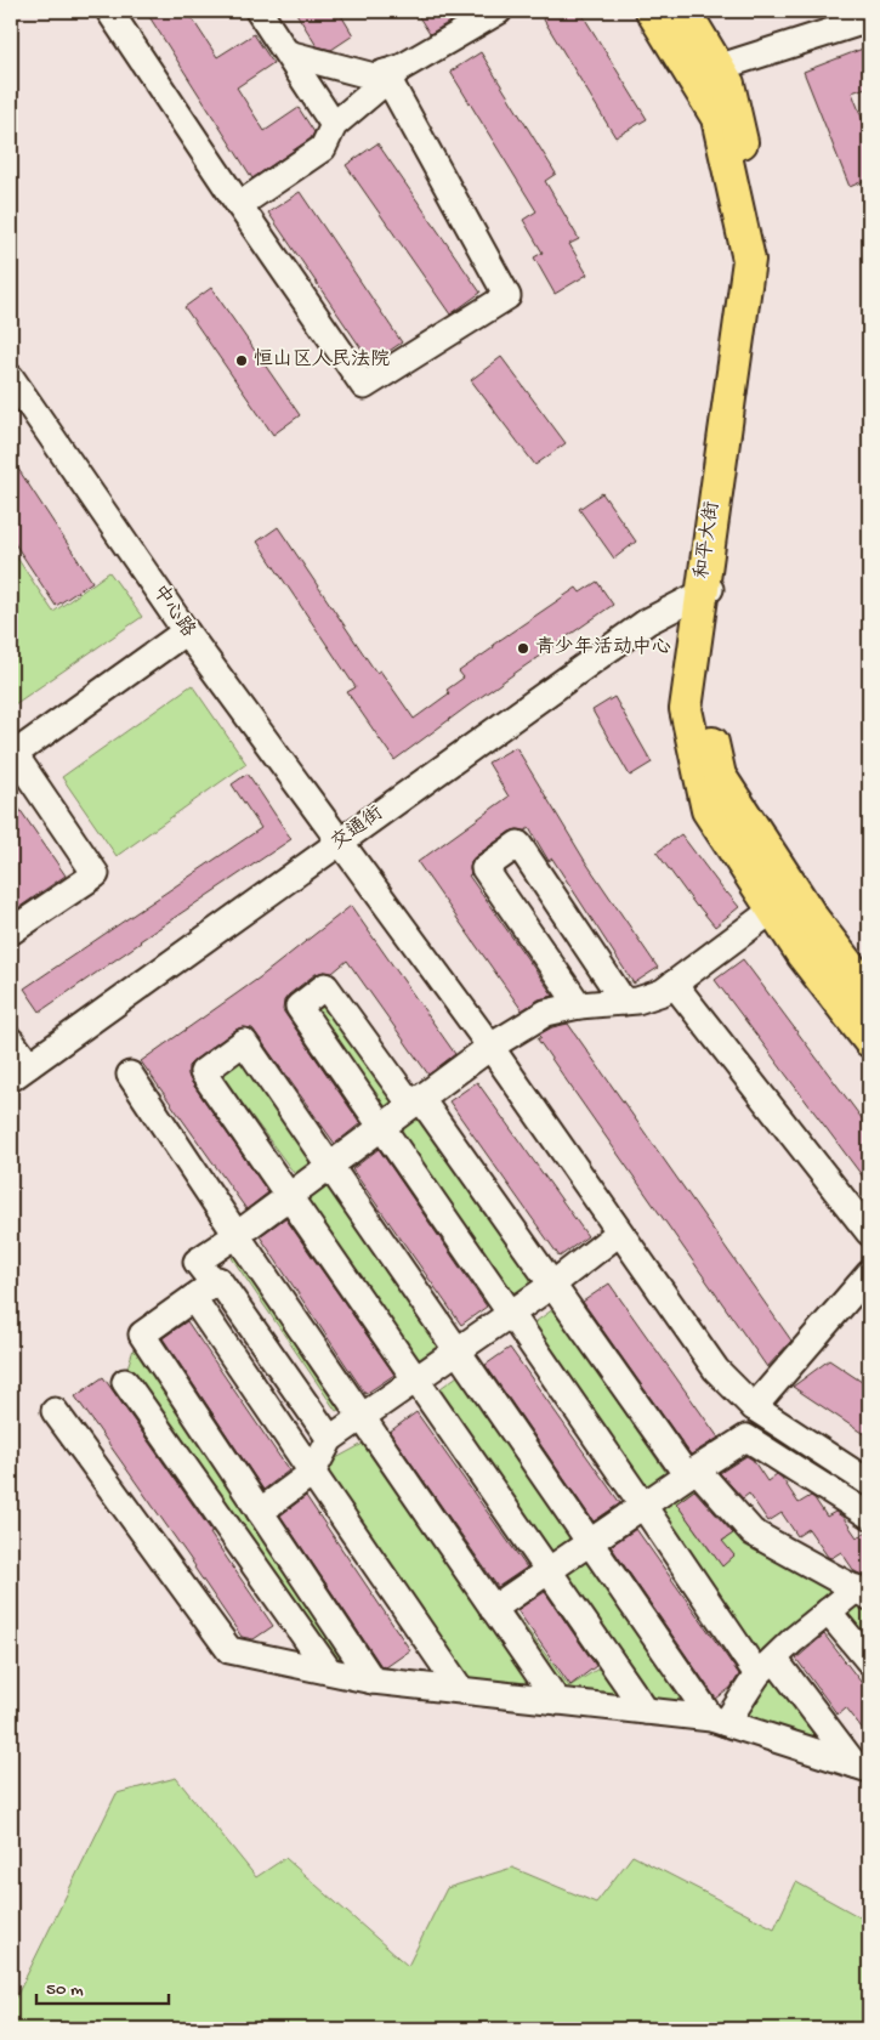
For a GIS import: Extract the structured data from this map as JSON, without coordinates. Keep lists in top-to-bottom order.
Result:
{
  "streets": {
    "main road": ["和平大街"],
    "street": ["中心路", "交通街"]
  },
  "crossings": [
    ["和平大街", "交通街"],
    ["中心路", "交通街"]
  ],
  "places": ["恒山区人民法院", "青少年活动中心"],
  "scale_bar": "50 m"
}
